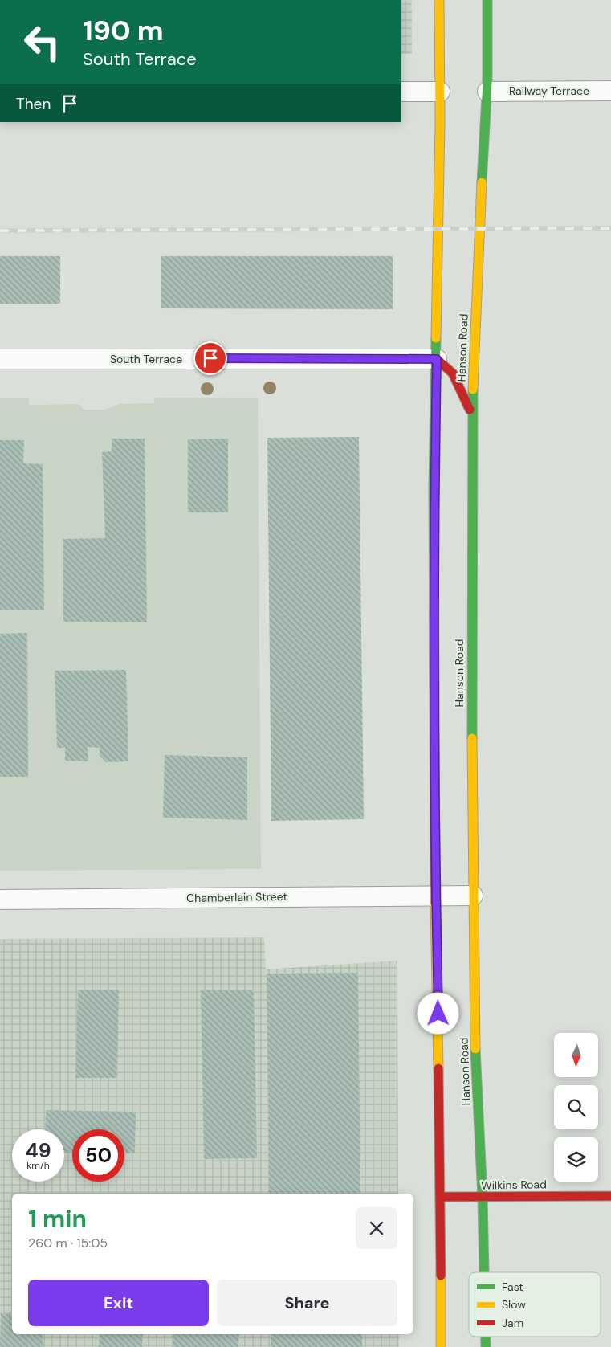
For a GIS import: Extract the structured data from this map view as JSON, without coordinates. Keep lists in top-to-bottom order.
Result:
{
  "streets": {
    "main road": ["Hanson Road", "Wilkins Road"],
    "street": ["Railway Terrace", "South Terrace", "Chamberlain Street"]
  },
  "crossings": [
    ["Railway Terrace", "Hanson Road"],
    ["Hanson Road", "Chamberlain Street"],
    ["Hanson Road", "Wilkins Road"]
  ],
  "legend": ["Fast", "Slow", "Jam"],
  "north": "bottom",
  "page": {
    "turn": ["190 m", "South Terrace"],
    "then": "Then",
    "speed": "49 km/h",
    "limit": "50",
    "heading": ["1 min", "260 m · 15:05"],
    "buttons": ["Exit", "Share"]
  }
}
